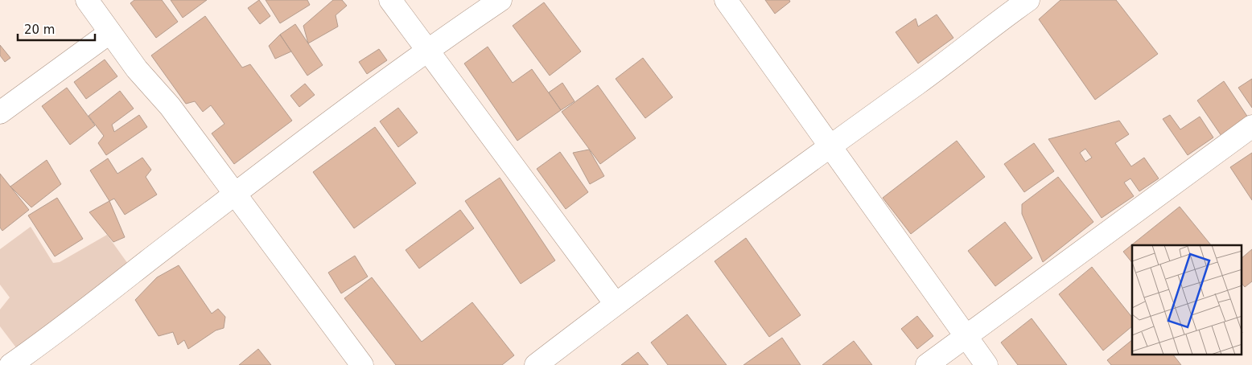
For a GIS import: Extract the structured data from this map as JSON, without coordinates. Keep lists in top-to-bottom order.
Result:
{
  "scale_bar": "20 m"
}
